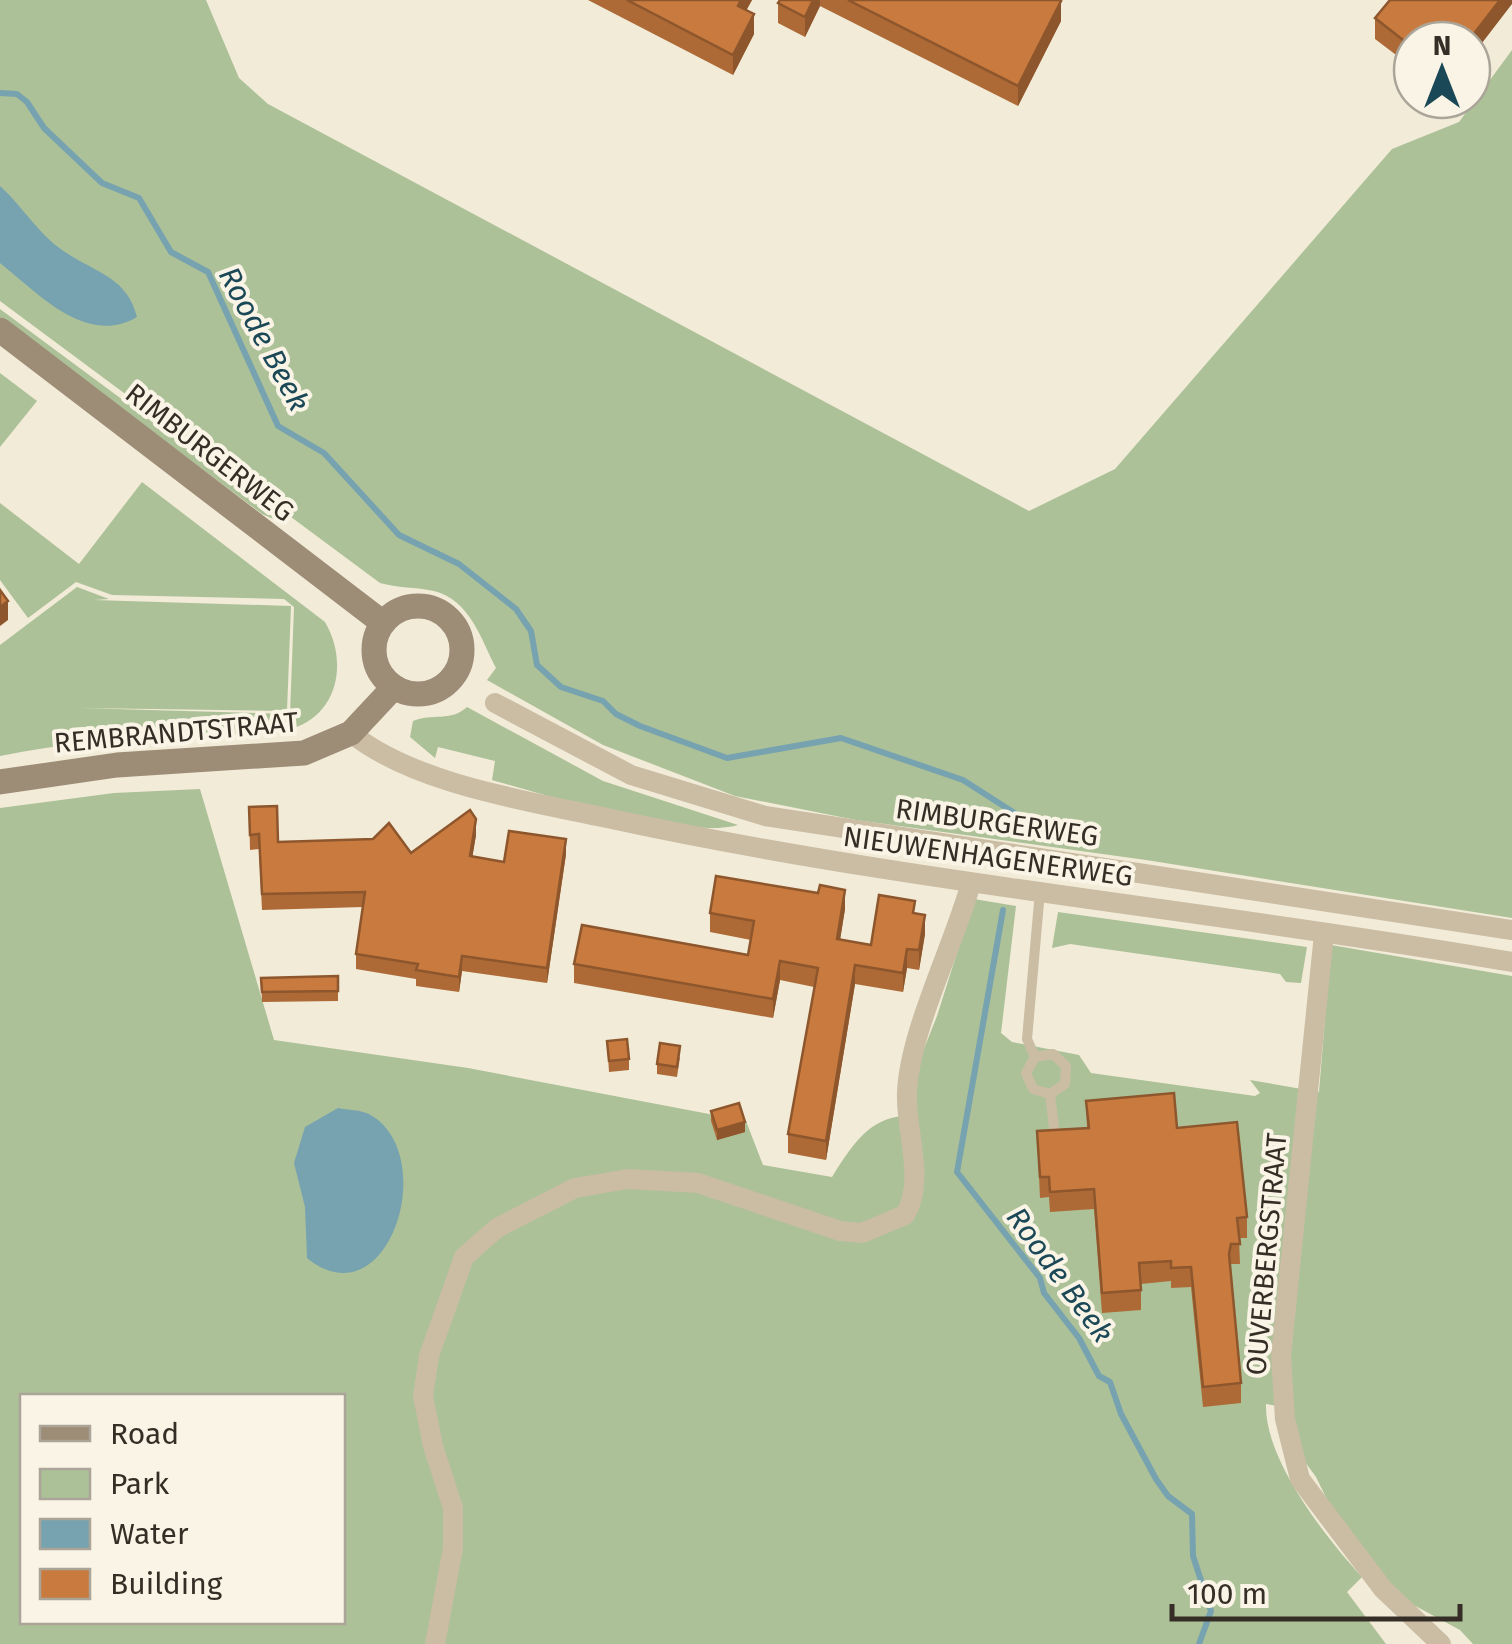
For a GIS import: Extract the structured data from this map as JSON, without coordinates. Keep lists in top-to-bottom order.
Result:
{
  "streets": {
    "street": [
      "RIMBURGERWEG",
      "REMBRANDTSTRAAT",
      "NIEUWENHAGENERWEG",
      "OUVERBERGSTRAAT"
    ]
  },
  "crossings": [
    ["RIMBURGERWEG", "REMBRANDTSTRAAT"],
    ["REMBRANDTSTRAAT", "NIEUWENHAGENERWEG"],
    ["NIEUWENHAGENERWEG", "OUVERBERGSTRAAT"]
  ],
  "water": ["Roode Beek"],
  "legend": [
    "Road",
    "Park",
    "Water",
    "Building"
  ],
  "scale_bar": "100 m",
  "north": "top"
}
